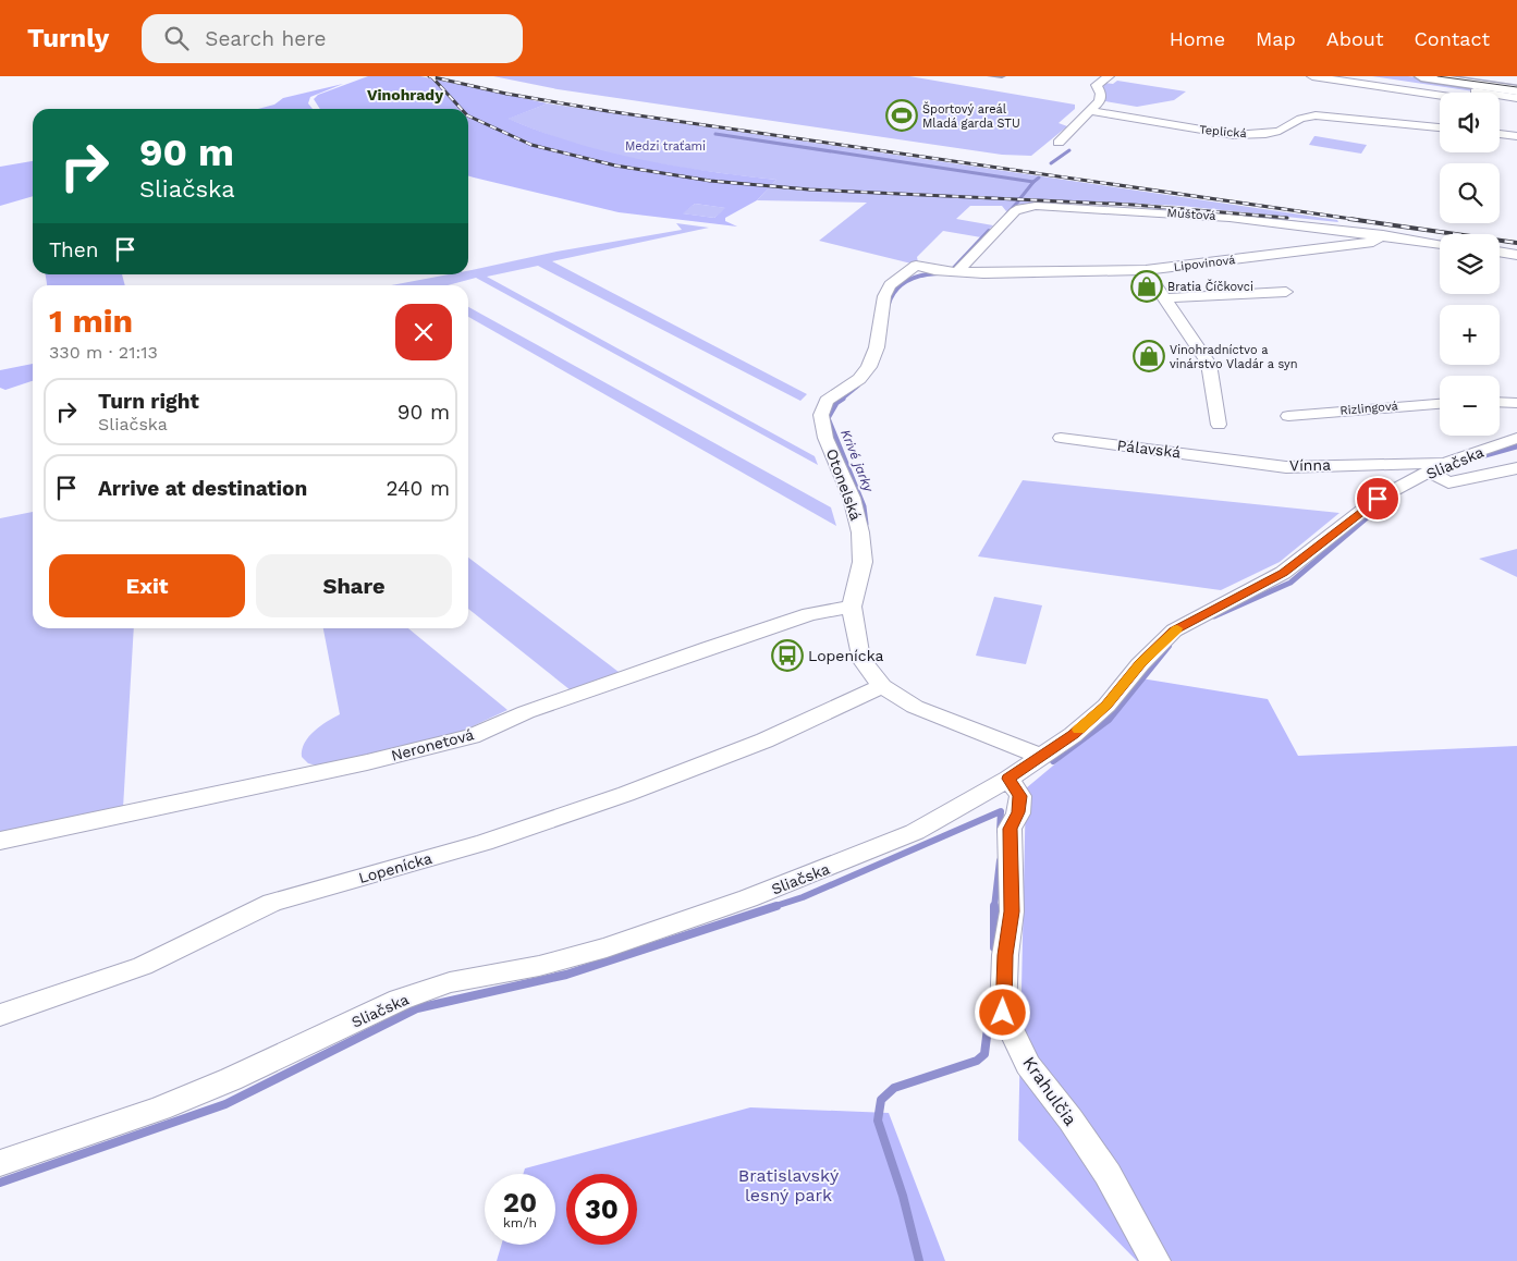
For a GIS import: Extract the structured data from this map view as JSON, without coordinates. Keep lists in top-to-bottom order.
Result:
{
  "streets": {
    "street": [
      "Teplická",
      "Muštová",
      "Lipovinová",
      "Rizlingová",
      "Pálavská",
      "Sliačska",
      "Vínna",
      "Otonelská",
      "Neronetová",
      "Lopenícka",
      "Krahulčia"
    ]
  },
  "crossings": [
    ["Muštová", "Lipovinová"],
    ["Lipovinová", "Otonelská"],
    ["Pálavská", "Vínna"],
    ["Sliačska", "Vínna"],
    ["Sliačska", "Otonelská"],
    ["Sliačska", "Krahulčia"],
    ["Otonelská", "Neronetová"],
    ["Otonelská", "Lopenícka"]
  ],
  "districts": ["Vinohrady"],
  "water": ["Krivé jarky"],
  "parks": ["Medzi traťami", "Bratislavský lesný park"],
  "places": {
    "sports": ["Športový areál Mladá garda STU"],
    "shop": ["Bratia Číčkovci", "Vinohradníctvo a vinárstvo Vladár a syn"],
    "bus stop": ["Lopenícka"]
  },
  "page": {
    "header": "Turnly",
    "search": "Search here",
    "nav": [
      "Home",
      "Map",
      "About",
      "Contact"
    ],
    "map_buttons": ["+", "−"],
    "turn": ["90 m", "Sliačska"],
    "then": "Then",
    "heading": ["1 min", "330 m · 21:13"],
    "list": [
      {
        "name": "Turn right",
        "note": "Sliačska",
        "value": "90 m"
      },
      {
        "name": "Arrive at destination",
        "value": "240 m"
      }
    ],
    "buttons": ["Exit", "Share"],
    "speed": "20 km/h",
    "limit": "30"
  }
}
